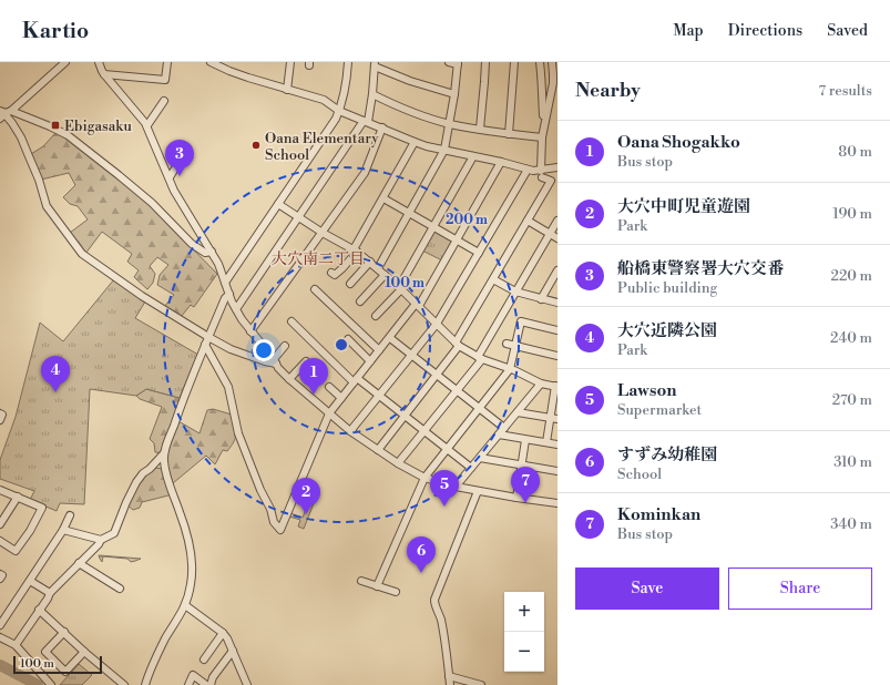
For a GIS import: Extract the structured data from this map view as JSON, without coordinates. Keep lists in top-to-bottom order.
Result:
{
  "districts": ["大穴南二丁目"],
  "places": {
    "transit": ["Ebigasaku"],
    "other": ["Oana Elementary School"]
  },
  "scale_bar": "100 m",
  "page": {
    "header": "Kartio",
    "nav": ["Map", "Directions", "Saved"],
    "heading": ["Nearby", "7 results"],
    "list": [
      {
        "mark": "1",
        "name": "Oana Shogakko",
        "note": "Bus stop",
        "value": "80 m"
      },
      {
        "mark": "2",
        "name": "大穴中町児童遊園",
        "note": "Park",
        "value": "190 m"
      },
      {
        "mark": "3",
        "name": "船橋東警察署大穴交番",
        "note": "Public building",
        "value": "220 m"
      },
      {
        "mark": "4",
        "name": "大穴近隣公園",
        "note": "Park",
        "value": "240 m"
      },
      {
        "mark": "5",
        "name": "Lawson",
        "note": "Supermarket",
        "value": "270 m"
      },
      {
        "mark": "6",
        "name": "すずみ幼稚園",
        "note": "School",
        "value": "310 m"
      },
      {
        "mark": "7",
        "name": "Kominkan",
        "note": "Bus stop",
        "value": "340 m"
      }
    ],
    "pins": [
      "3",
      "4",
      "1",
      "7",
      "5",
      "2",
      "6"
    ],
    "buttons": ["Save", "Share"],
    "map_buttons": ["+", "−"],
    "scale": "100 m"
  },
  "rings": ["200 m", "100 m"]
}
